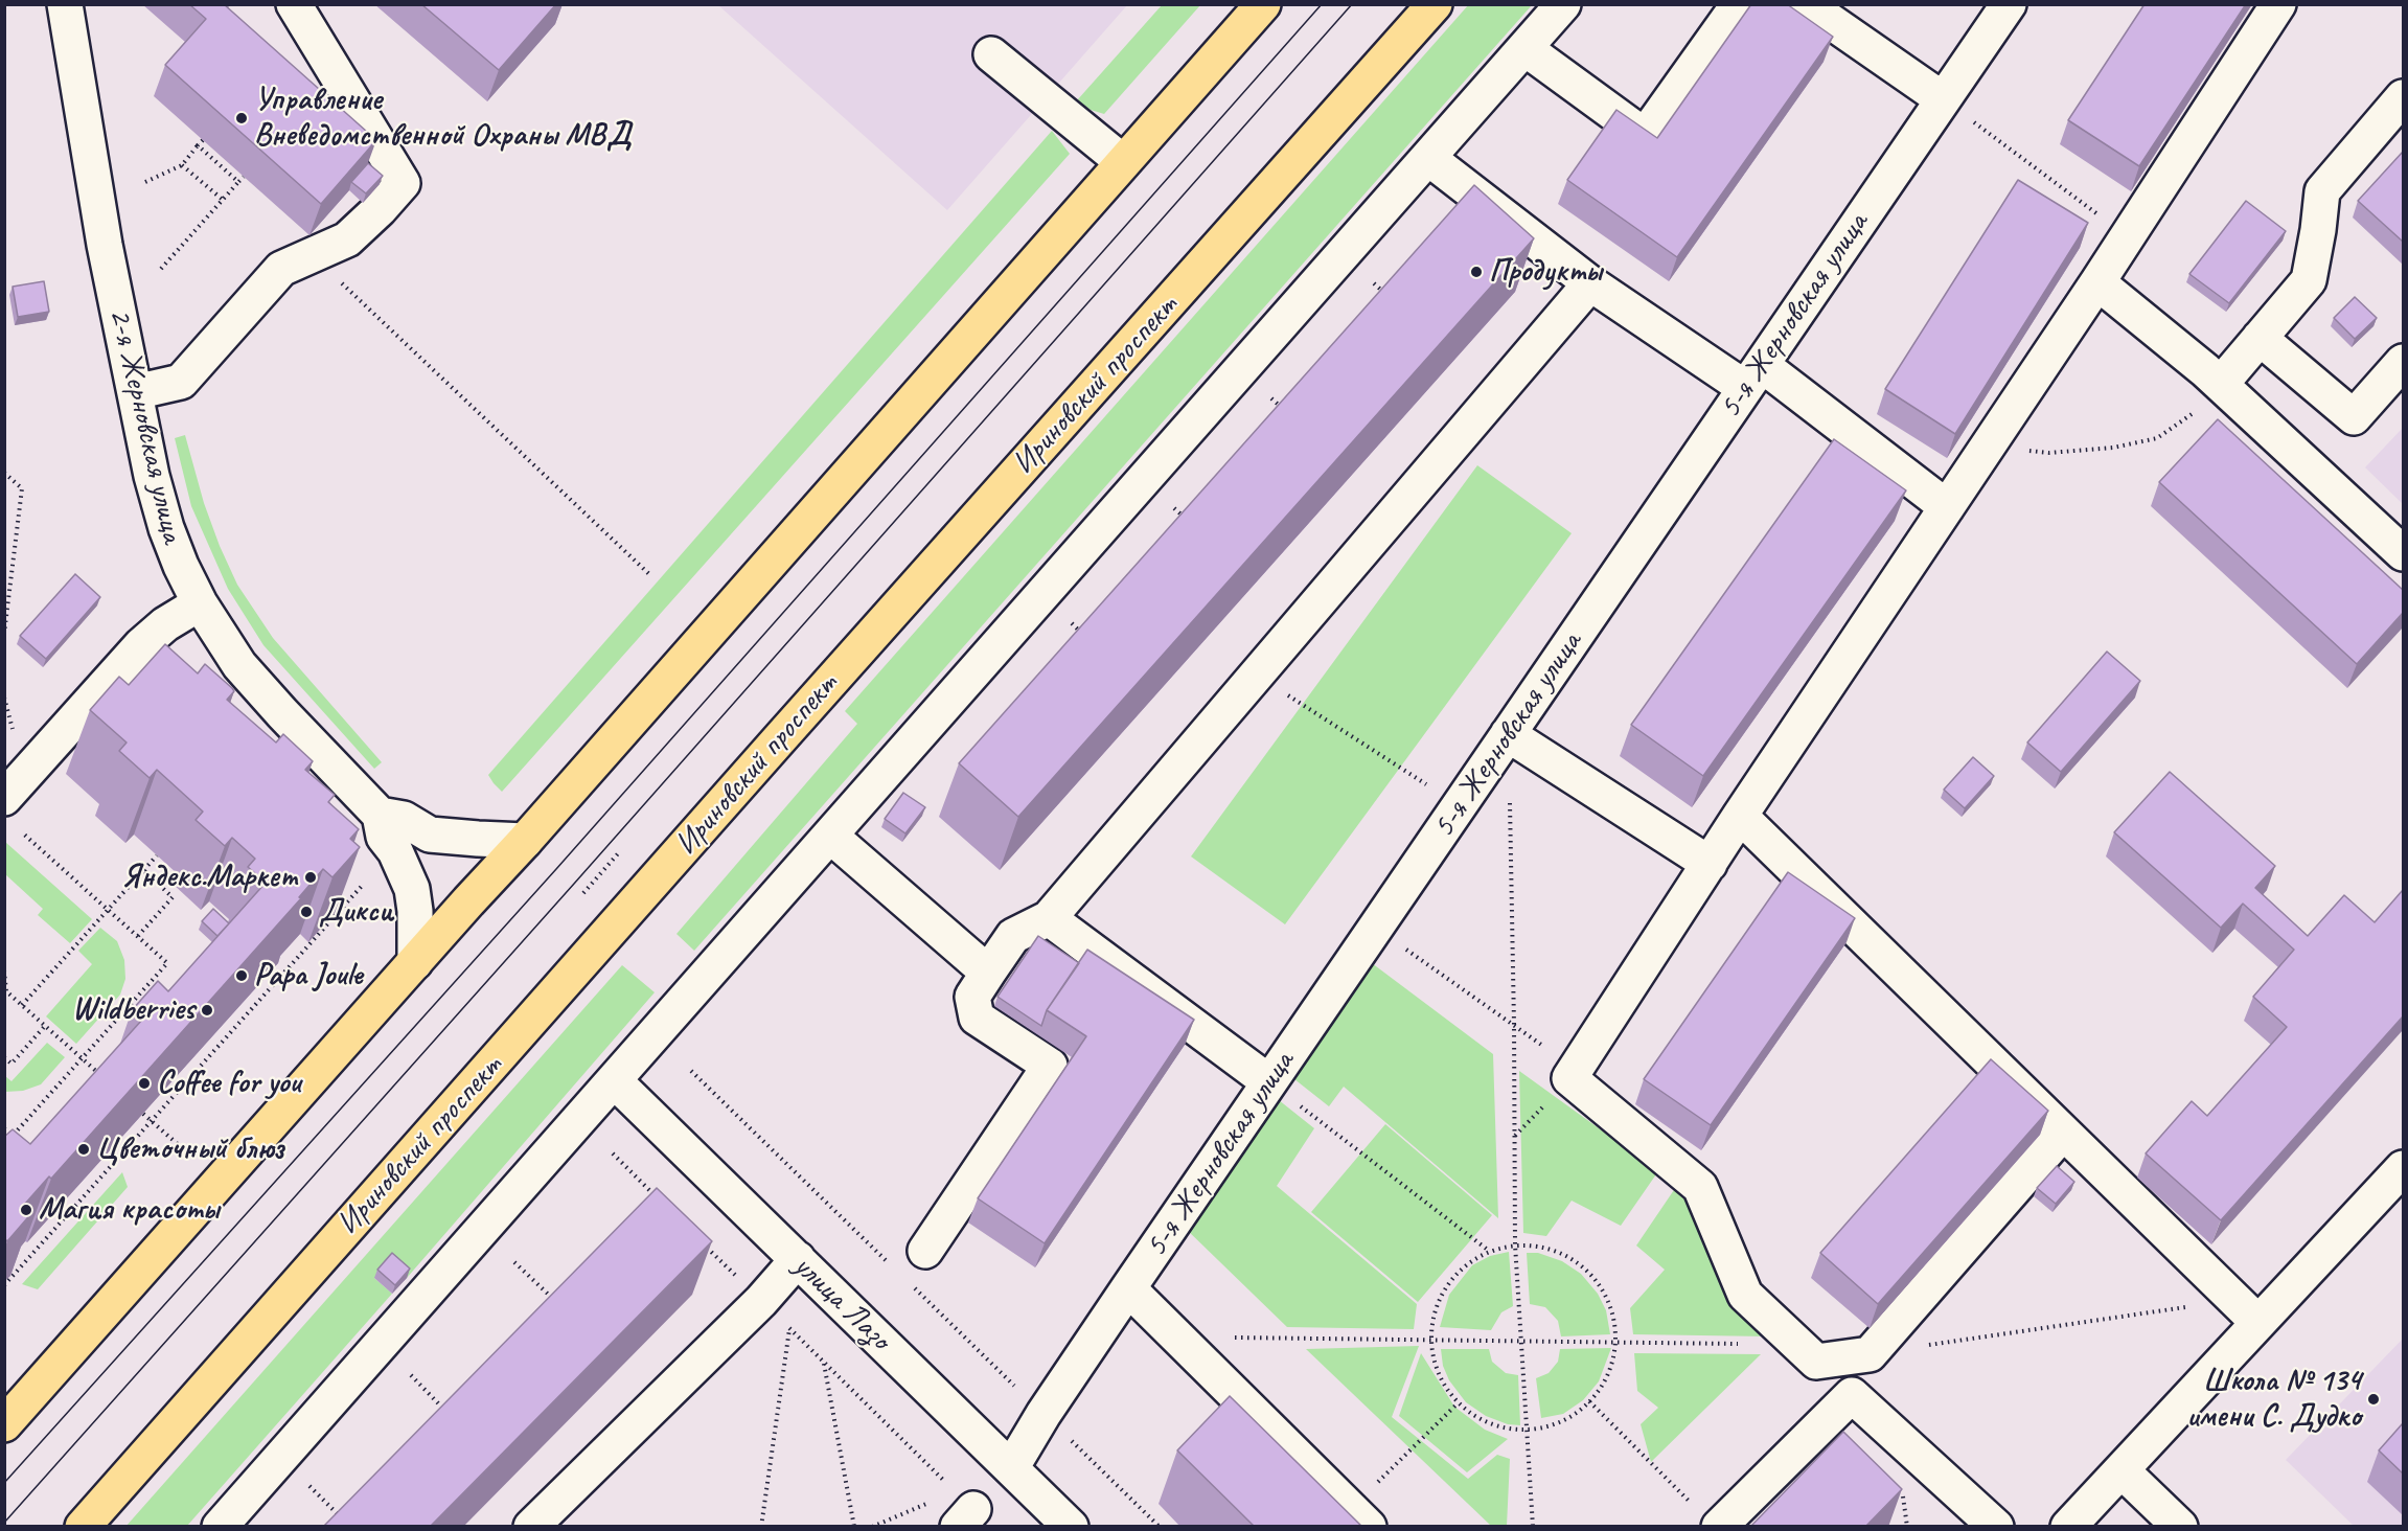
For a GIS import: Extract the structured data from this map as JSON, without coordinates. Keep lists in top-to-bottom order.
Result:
{
  "streets": {
    "main road": ["Ириновский проспект"],
    "street": ["5-я Жерновская улица", "2-я Жерновская улица", "улица Лазо"]
  },
  "crossings": [
    ["5-я Жерновская улица", "улица Лазо"]
  ],
  "places": [
    "Управление Вневедомственной Охраны МВД",
    "Продукты",
    "Яндекс.Маркет",
    "Дикси",
    "Papa Joule",
    "Wildberries",
    "Coffee for you",
    "Цветочный блюз",
    "Магия красоты",
    "Школа № 134 имени С. Дудко"
  ]
}
